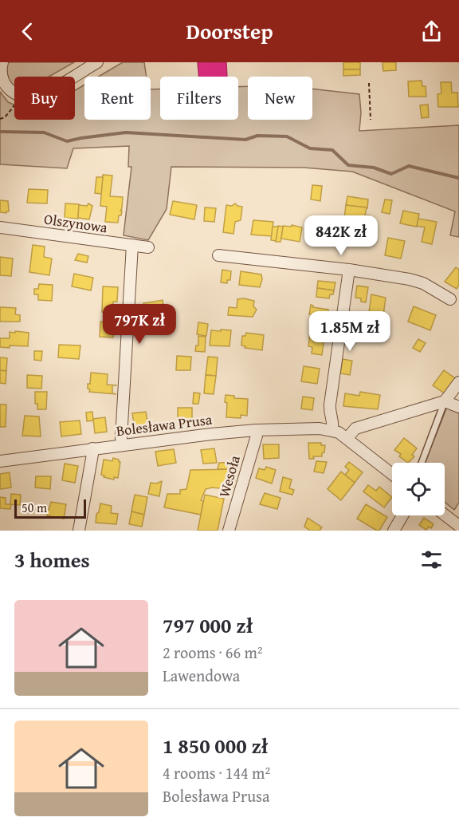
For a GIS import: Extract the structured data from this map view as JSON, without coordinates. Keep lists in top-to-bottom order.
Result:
{
  "streets": {
    "street": ["Olszynowa", "Bolesława Prusa", "Wesoła"]
  },
  "crossings": [
    ["Bolesława Prusa", "Wesoła"]
  ],
  "scale_bar": "50 m",
  "page": {
    "header": "Doorstep",
    "chip": [
      "Buy",
      "Rent",
      "Filters",
      "New"
    ],
    "price": ["842K zł", "797K zł", "1.85M zł"],
    "scale": "50 m",
    "heading": "3 homes",
    "list": [
      {
        "name": "797 000 zł",
        "note": "2 rooms · 66 m² · Lawendowa"
      },
      {
        "name": "1 850 000 zł",
        "note": "4 rooms · 144 m² · Bolesława Prusa"
      }
    ]
  }
}
